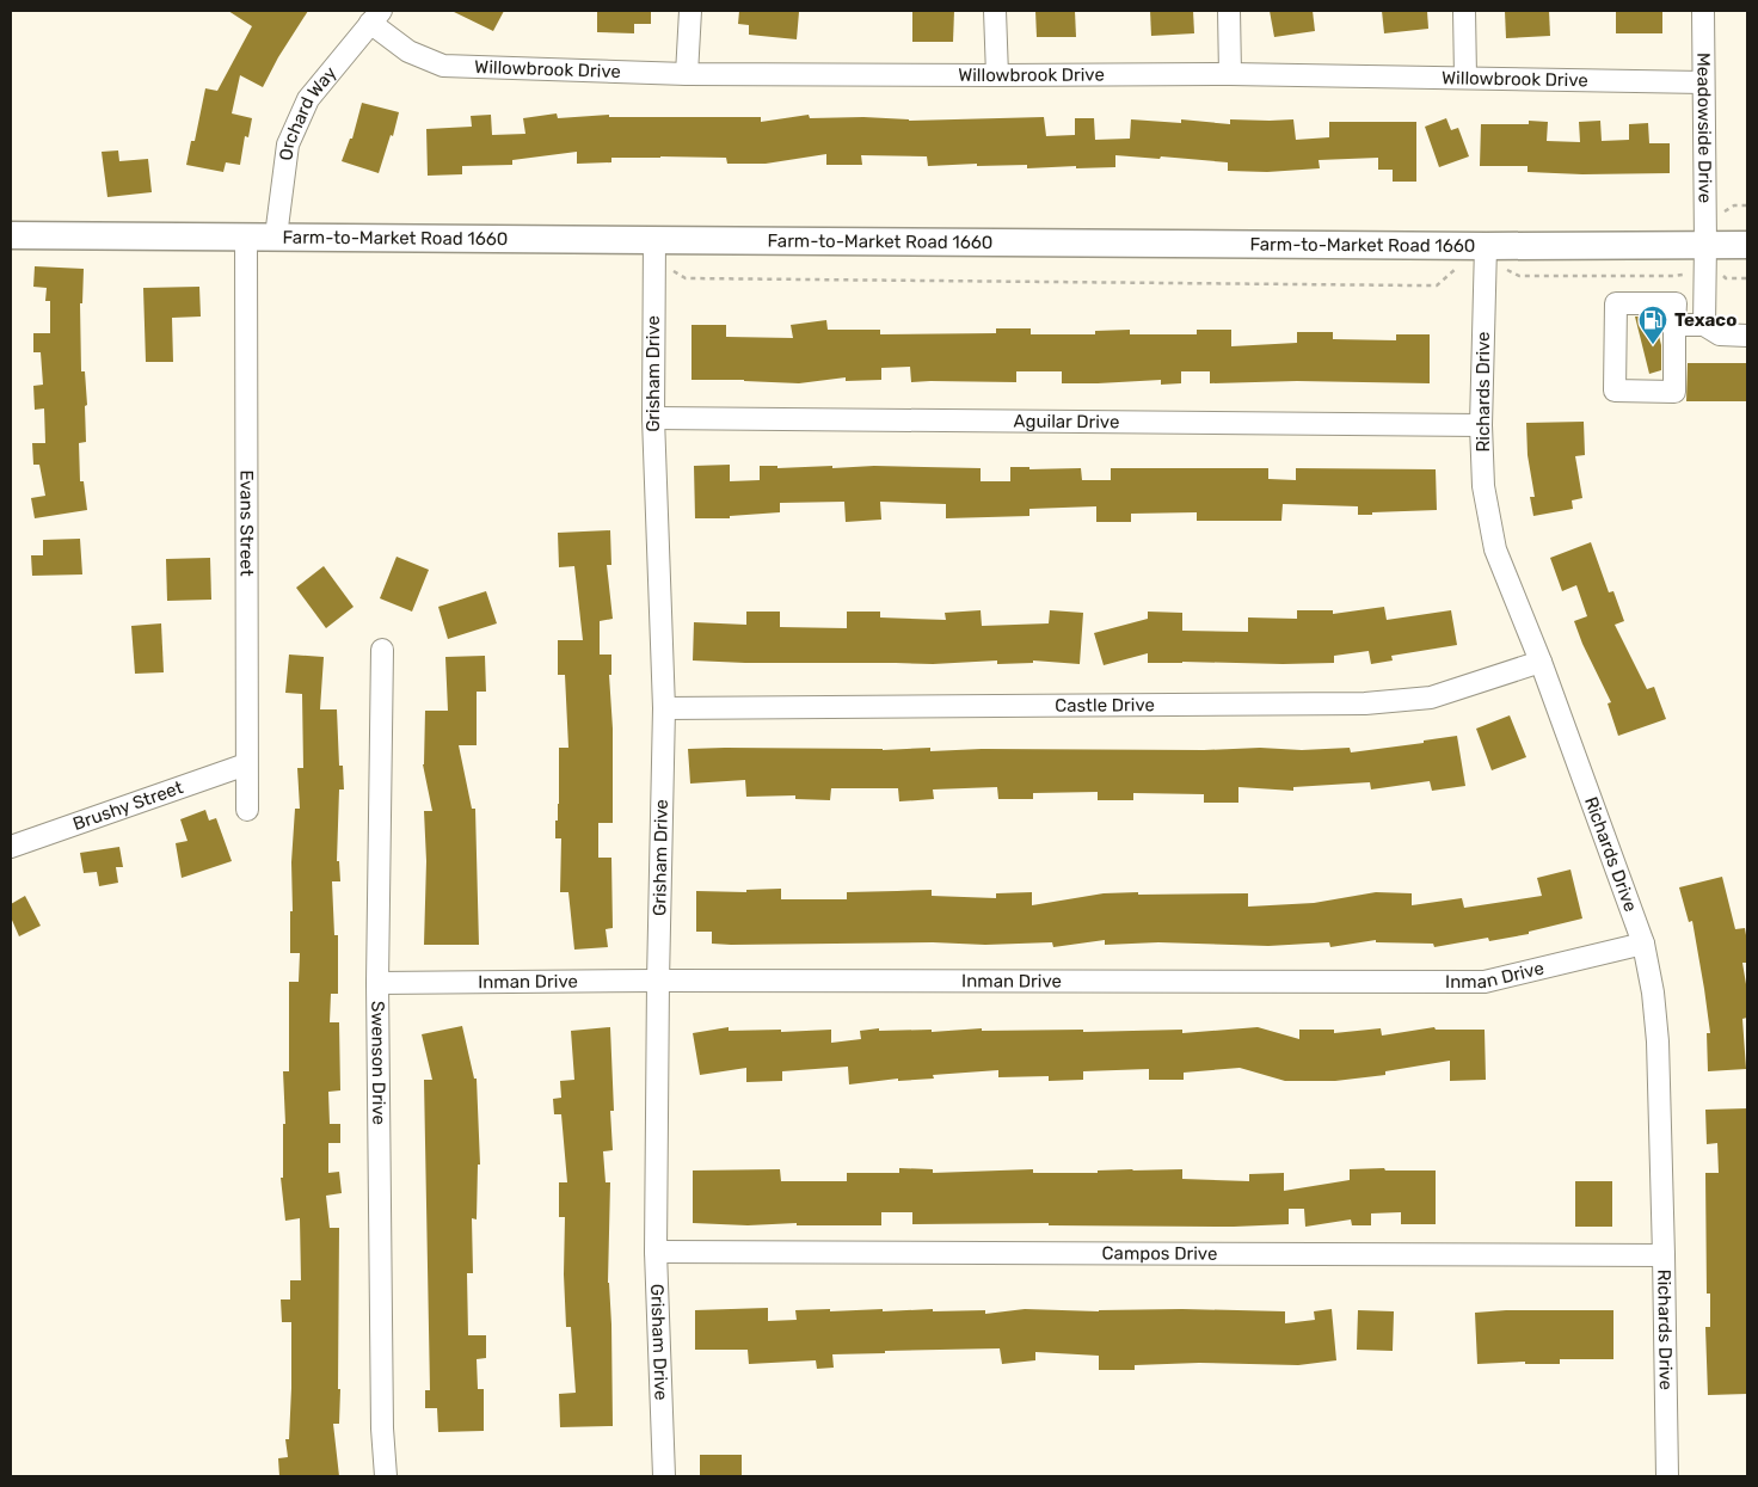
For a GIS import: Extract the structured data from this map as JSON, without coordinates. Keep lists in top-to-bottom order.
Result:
{
  "streets": {
    "main road": ["Farm-to-Market Road 1660"],
    "street": [
      "Willowbrook Drive",
      "Orchard Way",
      "Meadowside Drive",
      "Grisham Drive",
      "Richards Drive",
      "Aguilar Drive",
      "Evans Street",
      "Castle Drive",
      "Brushy Street",
      "Inman Drive",
      "Swenson Drive",
      "Campos Drive"
    ]
  },
  "crossings": [
    ["Willowbrook Drive", "Orchard Way"],
    ["Willowbrook Drive", "Meadowside Drive"],
    ["Orchard Way", "Farm-to-Market Road 1660"],
    ["Meadowside Drive", "Farm-to-Market Road 1660"],
    ["Farm-to-Market Road 1660", "Grisham Drive"],
    ["Farm-to-Market Road 1660", "Richards Drive"],
    ["Farm-to-Market Road 1660", "Evans Street"],
    ["Grisham Drive", "Aguilar Drive"],
    ["Grisham Drive", "Castle Drive"],
    ["Grisham Drive", "Inman Drive"],
    ["Grisham Drive", "Campos Drive"],
    ["Richards Drive", "Aguilar Drive"],
    ["Richards Drive", "Castle Drive"],
    ["Richards Drive", "Inman Drive"],
    ["Richards Drive", "Campos Drive"],
    ["Evans Street", "Brushy Street"],
    ["Inman Drive", "Swenson Drive"]
  ],
  "places": {
    "fuel station": ["Texaco"]
  }
}
